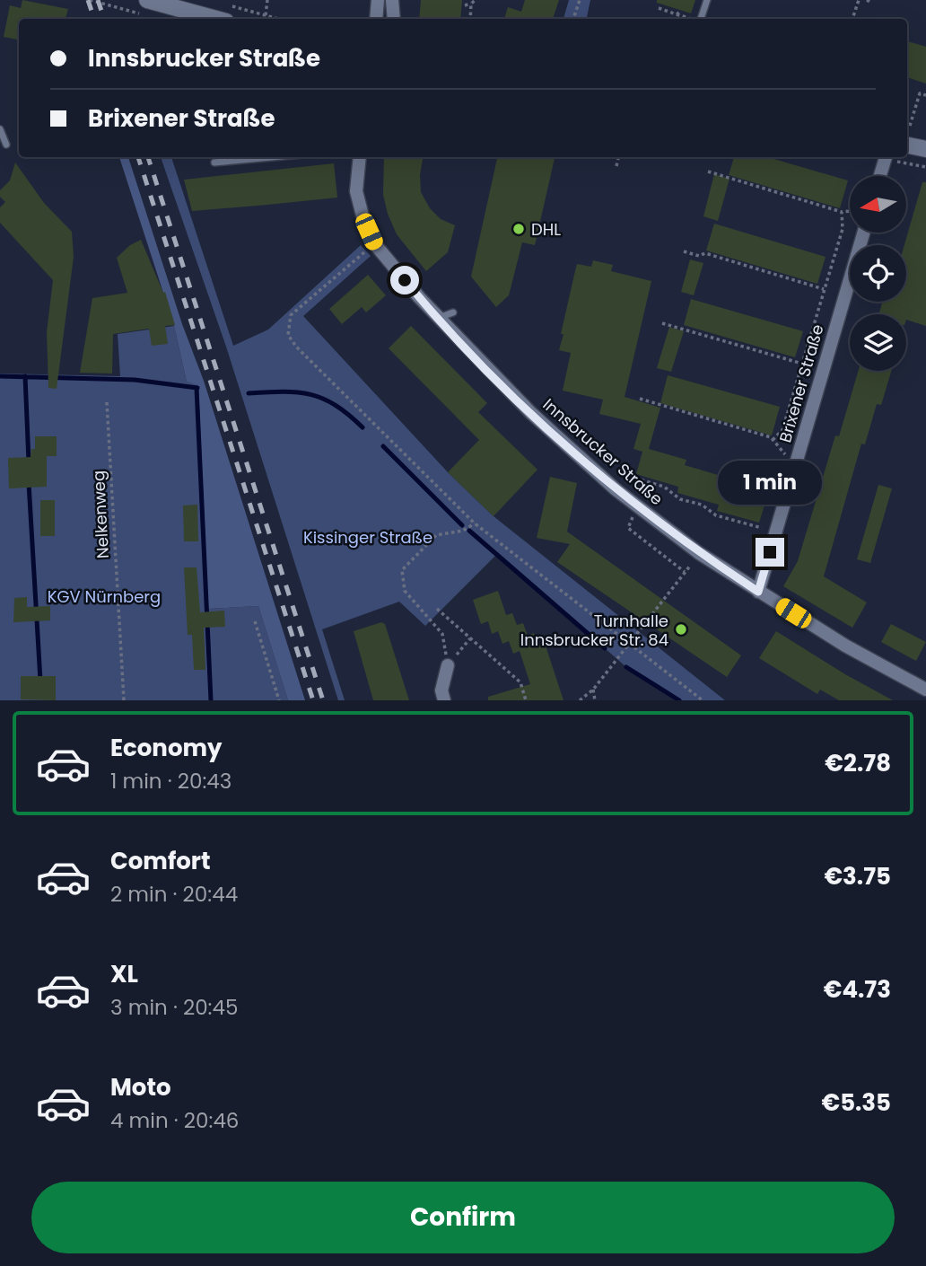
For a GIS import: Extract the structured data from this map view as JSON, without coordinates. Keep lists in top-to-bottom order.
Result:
{
  "streets": {
    "street": ["Brixener Straße", "Innsbrucker Straße"],
    "path": ["Nelkenweg"]
  },
  "crossings": [
    ["Brixener Straße", "Innsbrucker Straße"]
  ],
  "parks": ["Kissinger Straße", "KGV Nürnberg"],
  "places": ["DHL", "Turnhalle Innsbrucker Str. 84"],
  "north": "left",
  "page": {
    "banner": ["Innsbrucker Straße", "Brixener Straße"],
    "bubble": "1 min",
    "list": [
      {
        "name": "Economy",
        "note": "1 min · 20:43",
        "value": "€2.78"
      },
      {
        "name": "Comfort",
        "note": "2 min · 20:44",
        "value": "€3.75"
      },
      {
        "name": "XL",
        "note": "3 min · 20:45",
        "value": "€4.73"
      },
      {
        "name": "Moto",
        "note": "4 min · 20:46",
        "value": "€5.35"
      }
    ],
    "buttons": "Confirm"
  }
}
